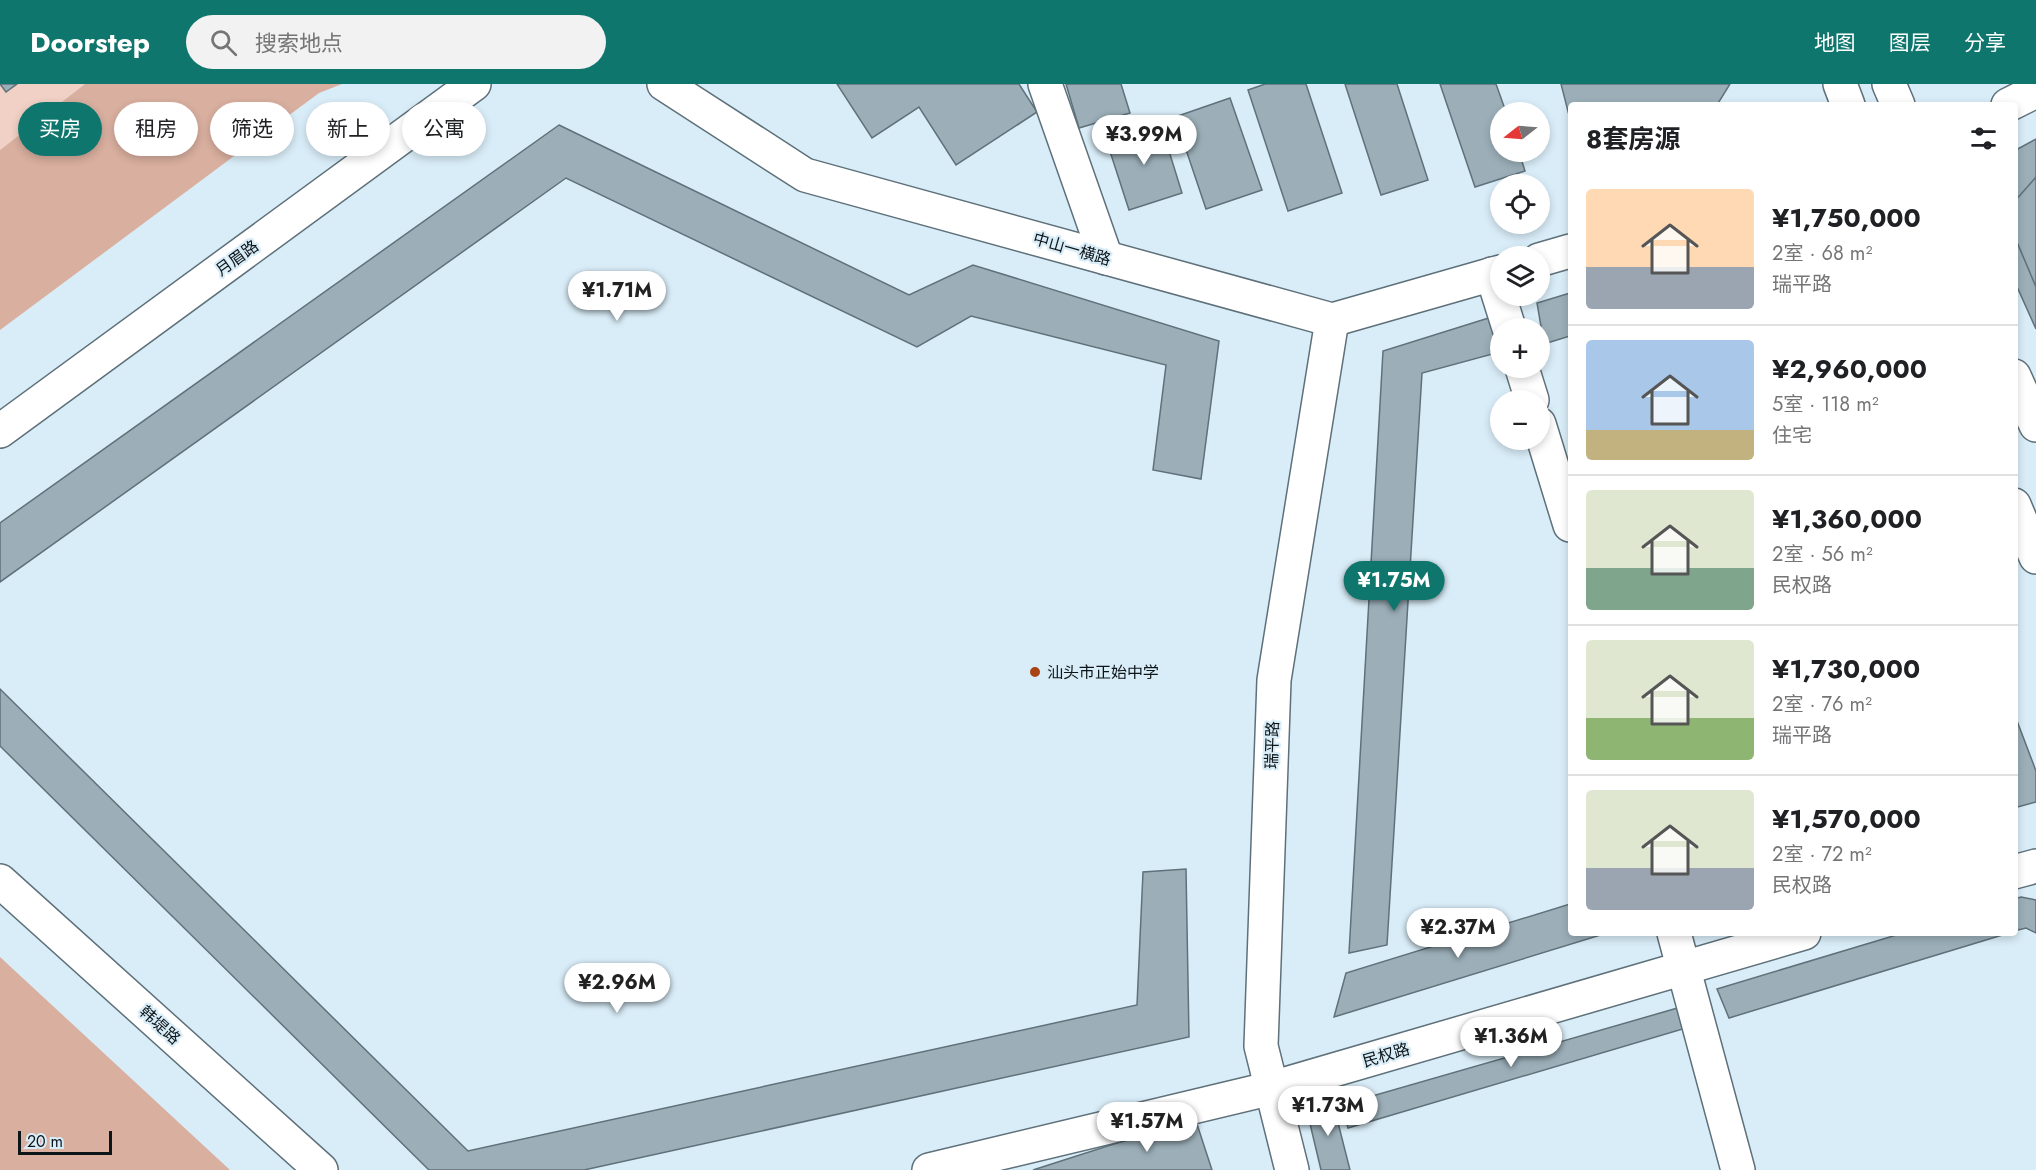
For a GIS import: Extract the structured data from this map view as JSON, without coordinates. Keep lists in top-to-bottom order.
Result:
{
  "streets": {
    "street": [
      "中山一横路",
      "月眉路",
      "瑞平路",
      "韩堤路",
      "民权路"
    ]
  },
  "crossings": [
    ["中山一横路", "瑞平路"],
    ["瑞平路", "民权路"]
  ],
  "places": ["汕头市正始中学"],
  "scale_bar": "20 m",
  "north": "left",
  "page": {
    "header": "Doorstep",
    "search": "搜索地点",
    "nav": ["地图", "图层", "分享"],
    "map_buttons": ["+", "−"],
    "chip": [
      "买房",
      "租房",
      "筛选",
      "新上",
      "公寓"
    ],
    "heading": "8套房源",
    "price": [
      "¥3.99M",
      "¥1.71M",
      "¥1.75M",
      "¥2.37M",
      "¥2.96M",
      "¥1.36M",
      "¥1.73M",
      "¥1.57M"
    ],
    "list": [
      {
        "name": "¥1,750,000",
        "note": "2室 · 68 m² · 瑞平路"
      },
      {
        "name": "¥2,960,000",
        "note": "5室 · 118 m² · 住宅"
      },
      {
        "name": "¥1,360,000",
        "note": "2室 · 56 m² · 民权路"
      },
      {
        "name": "¥1,730,000",
        "note": "2室 · 76 m² · 瑞平路"
      },
      {
        "name": "¥1,570,000",
        "note": "2室 · 72 m² · 民权路"
      }
    ],
    "scale": "20 m"
  }
}
